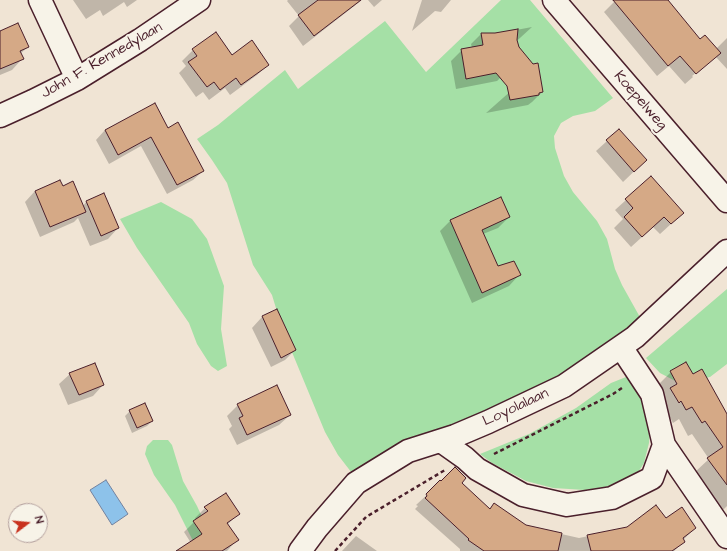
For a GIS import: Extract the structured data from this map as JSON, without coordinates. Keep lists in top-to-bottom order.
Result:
{
  "streets": {
    "street": ["John F. Kennedylaan", "Koepelweg", "Loyolalaan"]
  },
  "north": "right"
}
